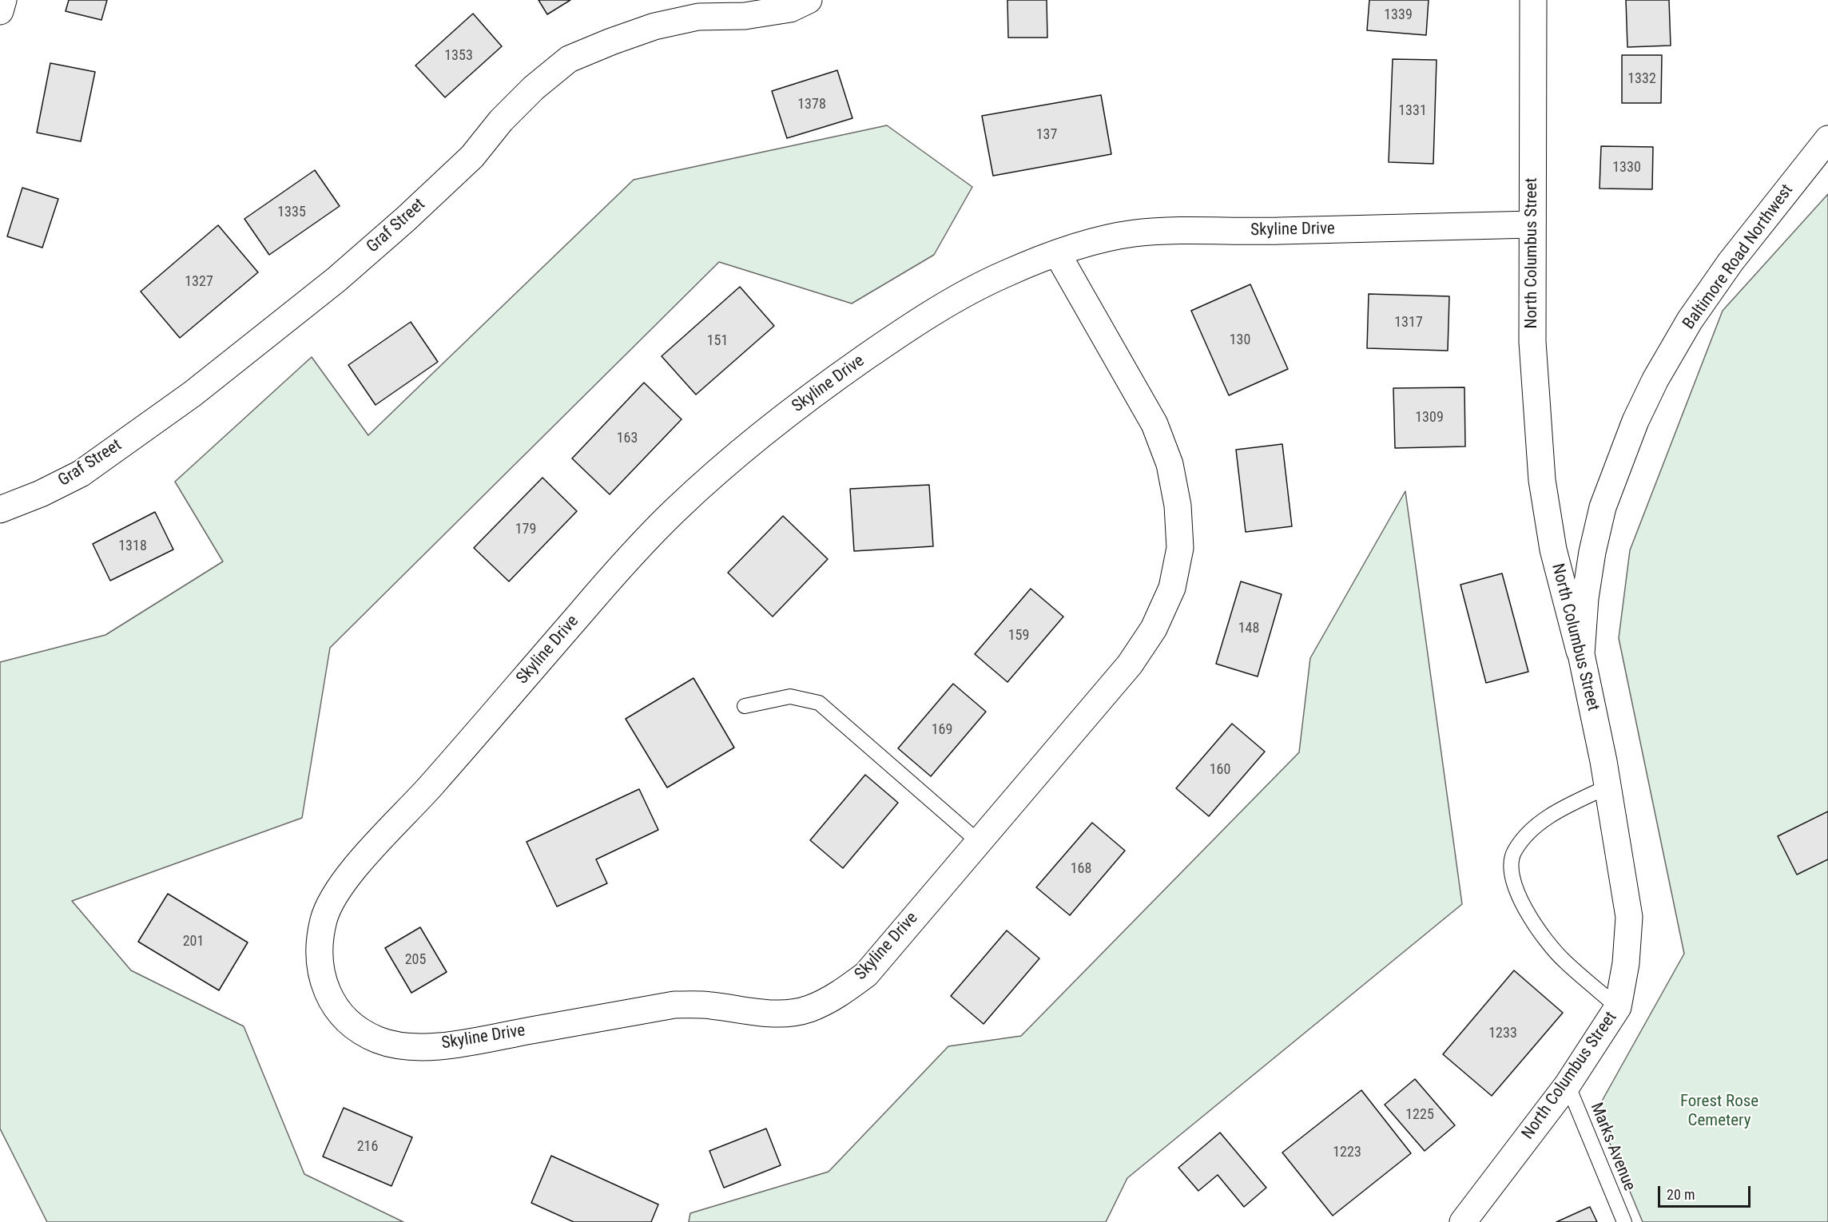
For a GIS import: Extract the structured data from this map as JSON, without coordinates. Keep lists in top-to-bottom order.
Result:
{
  "streets": {
    "street": [
      "Graf Street",
      "Skyline Drive",
      "North Columbus Street",
      "Baltimore Road Northwest"
    ],
    "lane": ["Marks Avenue"]
  },
  "crossings": [
    ["Skyline Drive", "North Columbus Street"],
    ["North Columbus Street", "Baltimore Road Northwest"],
    ["North Columbus Street", "Marks Avenue"]
  ],
  "parks": ["Forest Rose Cemetery"],
  "house_numbers": [
    "1339",
    "1353",
    "1332",
    "1378",
    "1331",
    "137",
    "1330",
    "1335",
    "1327",
    "1317",
    "130",
    "151",
    "1309",
    "163",
    "179",
    "1318",
    "148",
    "159",
    "169",
    "160",
    "168",
    "201",
    "205",
    "1233",
    "1225",
    "216",
    "1223"
  ],
  "scale_bar": "20 m"
}
